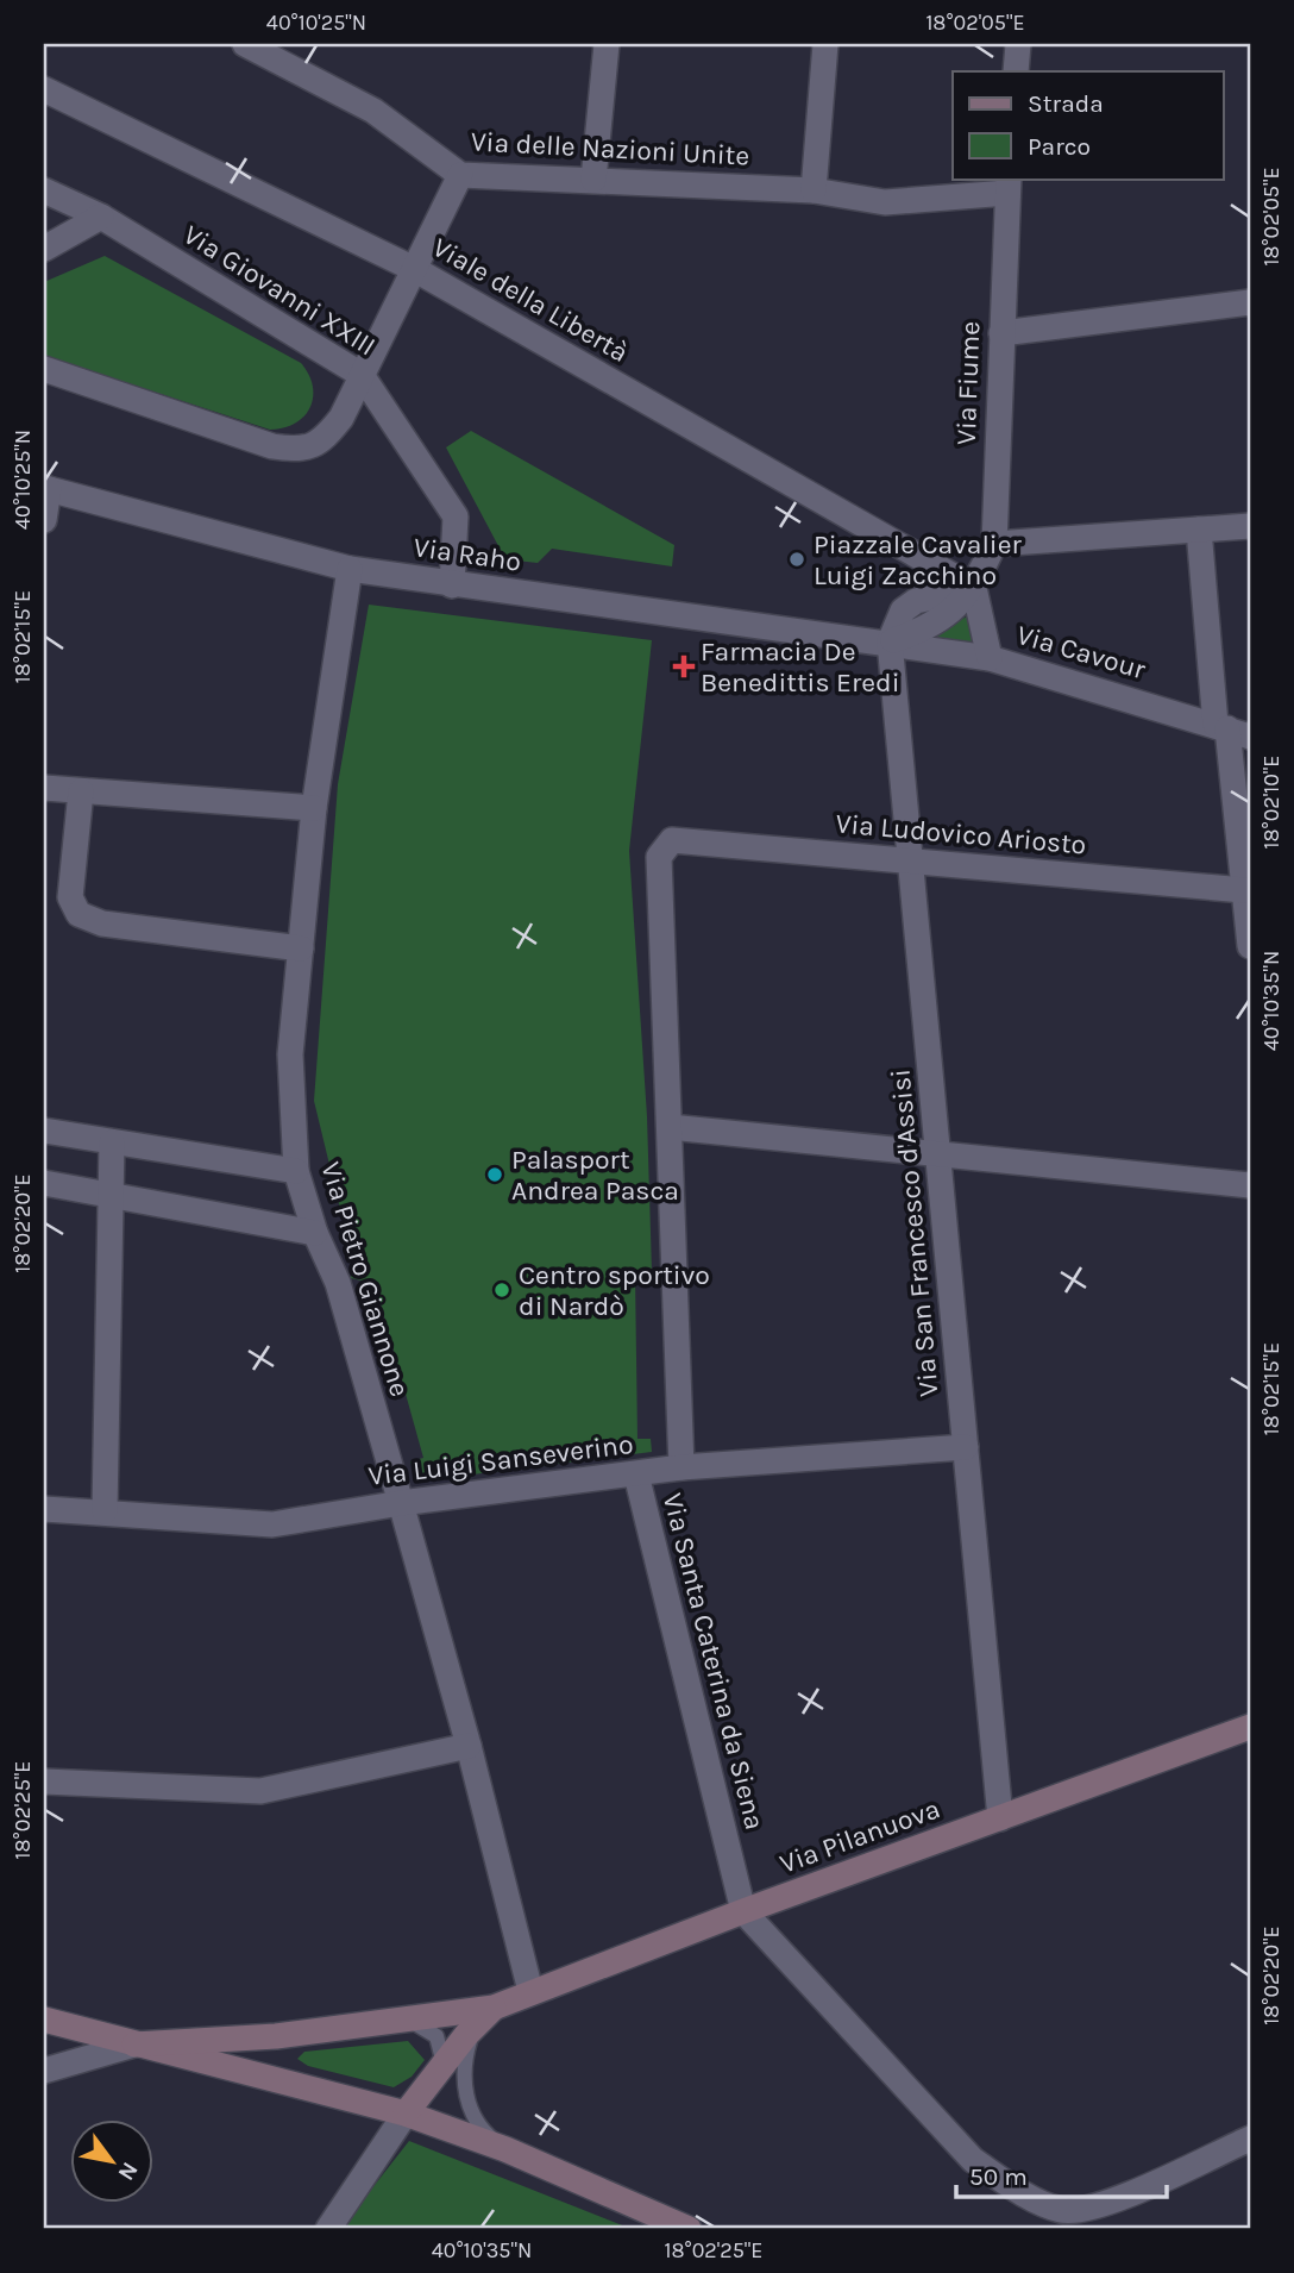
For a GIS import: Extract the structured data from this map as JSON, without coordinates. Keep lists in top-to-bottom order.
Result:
{
  "streets": {
    "street": [
      "Via delle Nazioni Unite",
      "Via Giovanni XXIII",
      "Viale della Libertà",
      "Via Fiume",
      "Via Raho",
      "Via Cavour",
      "Via Ludovico Ariosto",
      "Via San Francesco d'Assisi",
      "Via Pietro Giannone",
      "Via Luigi Sanseverino",
      "Via Santa Caterina da Siena",
      "Via Pilanuova"
    ]
  },
  "crossings": [
    ["Via delle Nazioni Unite", "Via Fiume"],
    ["Via Giovanni XXIII", "Via Raho"],
    ["Viale della Libertà", "Via Fiume"],
    ["Via Raho", "Via Cavour"],
    ["Via Raho", "Via San Francesco d'Assisi"],
    ["Via Raho", "Via Pietro Giannone"],
    ["Via Cavour", "Via San Francesco d'Assisi"],
    ["Via Ludovico Ariosto", "Via San Francesco d'Assisi"],
    ["Via San Francesco d'Assisi", "Via Luigi Sanseverino"],
    ["Via San Francesco d'Assisi", "Via Pilanuova"],
    ["Via Pietro Giannone", "Via Luigi Sanseverino"],
    ["Via Pietro Giannone", "Via Pilanuova"],
    ["Via Luigi Sanseverino", "Via Santa Caterina da Siena"],
    ["Via Santa Caterina da Siena", "Via Pilanuova"]
  ],
  "places": {
    "other": ["Piazzale Cavalier Luigi Zacchino", "Palasport Andrea Pasca", "Centro sportivo di Nardò"],
    "health": ["Farmacia De Benedittis Eredi"]
  },
  "legend": ["Strada", "Parco"],
  "scale_bar": "50 m",
  "north": "bottom right",
  "coordinates": [
    "40°10'25\"N",
    "18°02'05\"E",
    "18°02'15\"E",
    "18°02'10\"E",
    "40°10'35\"N",
    "18°02'20\"E",
    "18°02'25\"E"
  ]
}
